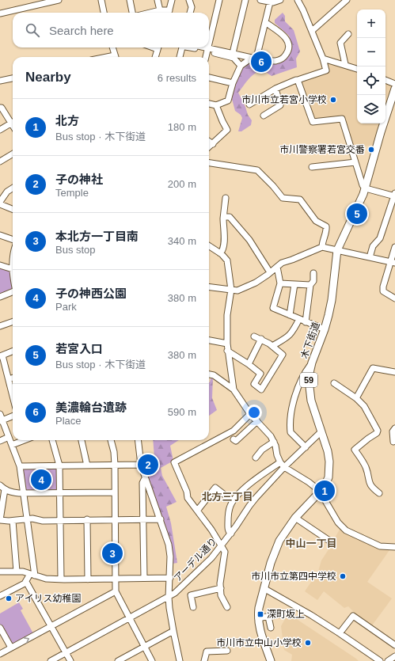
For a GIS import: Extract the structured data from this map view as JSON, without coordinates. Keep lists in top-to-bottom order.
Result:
{
  "streets": {
    "main road": ["木下街道", "59"],
    "street": ["アーデル通り"]
  },
  "crossings": [
    ["木下街道", "アーデル通り"]
  ],
  "districts": ["北方三丁目", "中山一丁目"],
  "places": {
    "other": [
      "市川市立若宮小学校",
      "市川警察署若宮交番",
      "市川市立第四中学校",
      "アイリス幼稚園",
      "市川市立中山小学校"
    ],
    "transit": ["深町坂上"]
  },
  "page": {
    "map_buttons": ["+", "−"],
    "search": "Search here",
    "pins": [
      "6",
      "5",
      "2",
      "4",
      "1",
      "3"
    ],
    "heading": ["Nearby", "6 results"],
    "list": [
      {
        "mark": "1",
        "name": "北方",
        "note": "Bus stop · 木下街道",
        "value": "180 m"
      },
      {
        "mark": "2",
        "name": "子の神社",
        "note": "Temple",
        "value": "200 m"
      },
      {
        "mark": "3",
        "name": "本北方一丁目南",
        "note": "Bus stop",
        "value": "340 m"
      },
      {
        "mark": "4",
        "name": "子の神西公園",
        "note": "Park",
        "value": "380 m"
      },
      {
        "mark": "5",
        "name": "若宮入口",
        "note": "Bus stop · 木下街道",
        "value": "380 m"
      },
      {
        "mark": "6",
        "name": "美濃輪台遺跡",
        "note": "Place",
        "value": "590 m"
      }
    ]
  }
}
